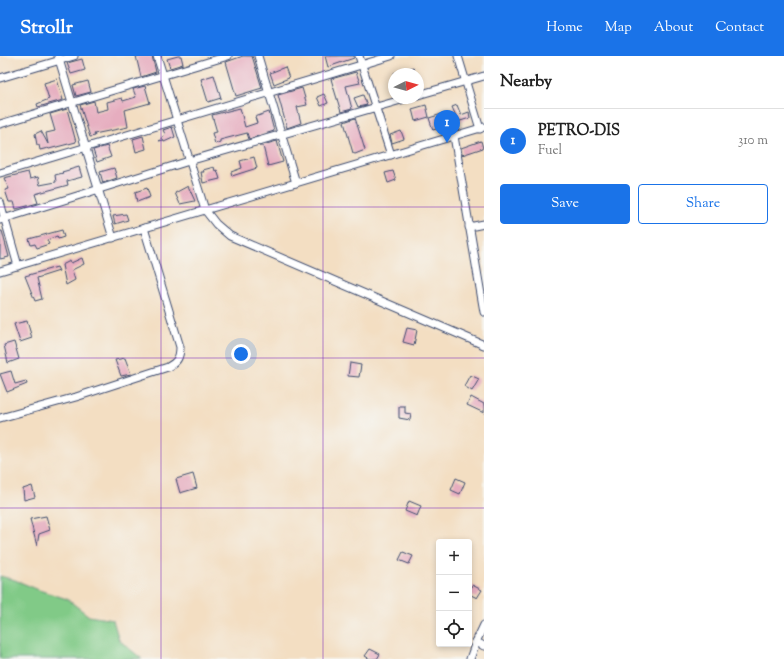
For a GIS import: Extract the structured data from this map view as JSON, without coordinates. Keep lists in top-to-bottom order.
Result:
{
  "north": "right",
  "page": {
    "header": "Strollr",
    "nav": [
      "Home",
      "Map",
      "About",
      "Contact"
    ],
    "heading": "Nearby",
    "list": [
      {
        "mark": "1",
        "name": "PETRO-DIS",
        "note": "Fuel",
        "value": "310 m"
      }
    ],
    "pins": "1",
    "buttons": ["Save", "Share"],
    "map_buttons": ["+", "−"]
  }
}
